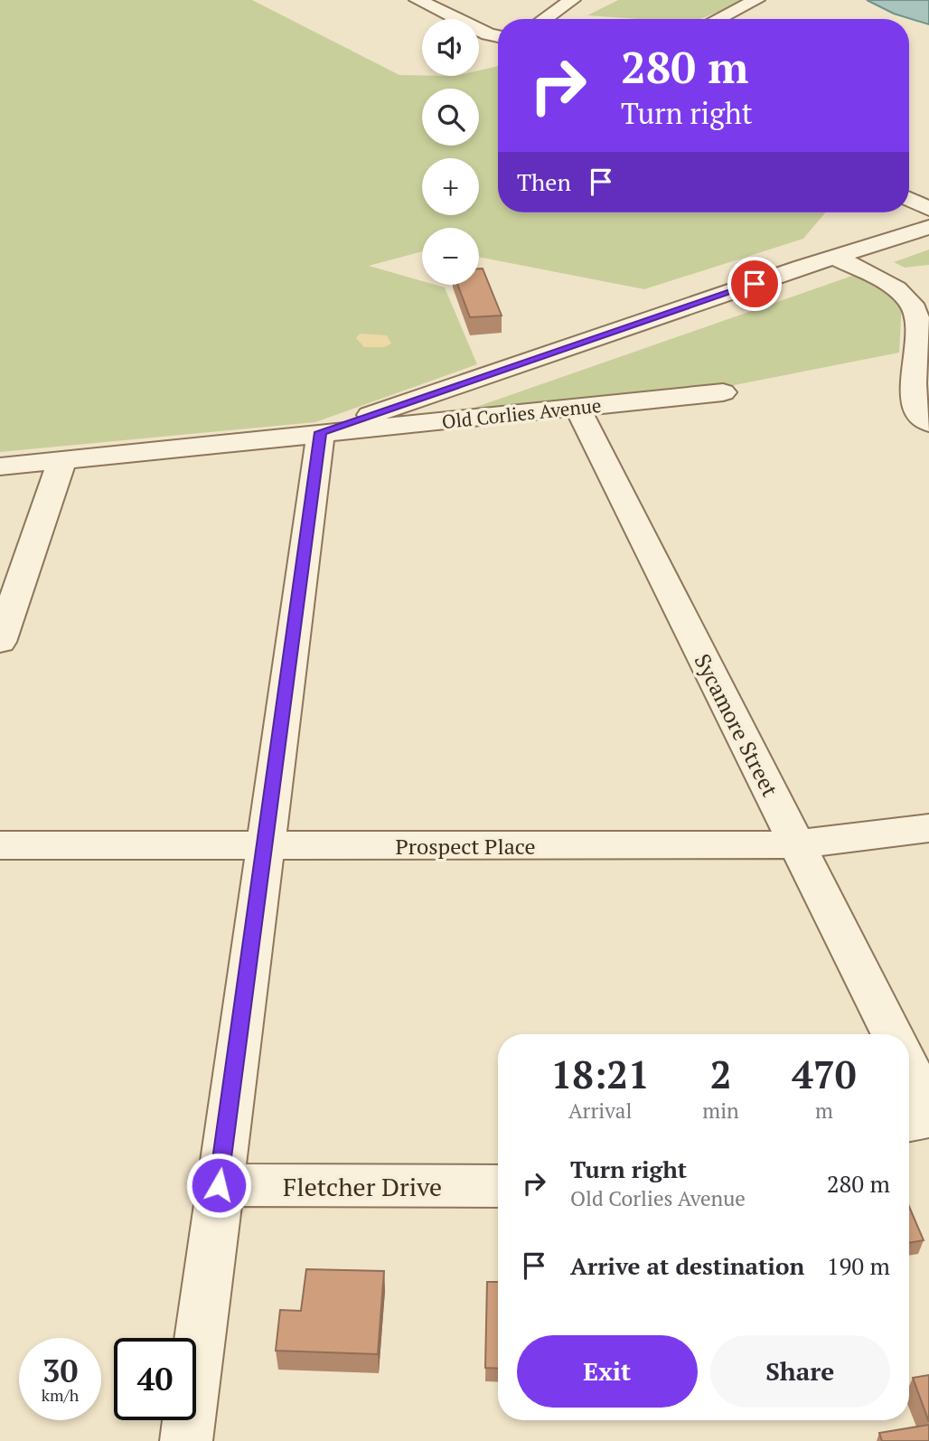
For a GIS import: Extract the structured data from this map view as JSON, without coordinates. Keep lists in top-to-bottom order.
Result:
{
  "streets": {
    "street": [
      "Old Corlies Avenue",
      "Sycamore Street",
      "Prospect Place",
      "Fletcher Drive"
    ]
  },
  "crossings": [
    ["Old Corlies Avenue", "Sycamore Street"],
    ["Sycamore Street", "Prospect Place"]
  ],
  "page": {
    "map_buttons": ["+", "−"],
    "turn": ["280 m", "Turn right"],
    "then": "Then",
    "eta": [
      "18:21",
      "Arrival",
      "2",
      "min",
      "470",
      "m"
    ],
    "list": [
      {
        "name": "Turn right",
        "note": "Old Corlies Avenue",
        "value": "280 m"
      },
      {
        "name": "Arrive at destination",
        "value": "190 m"
      }
    ],
    "buttons": ["Exit", "Share"],
    "speed": "30 km/h",
    "limit": "40"
  }
}
